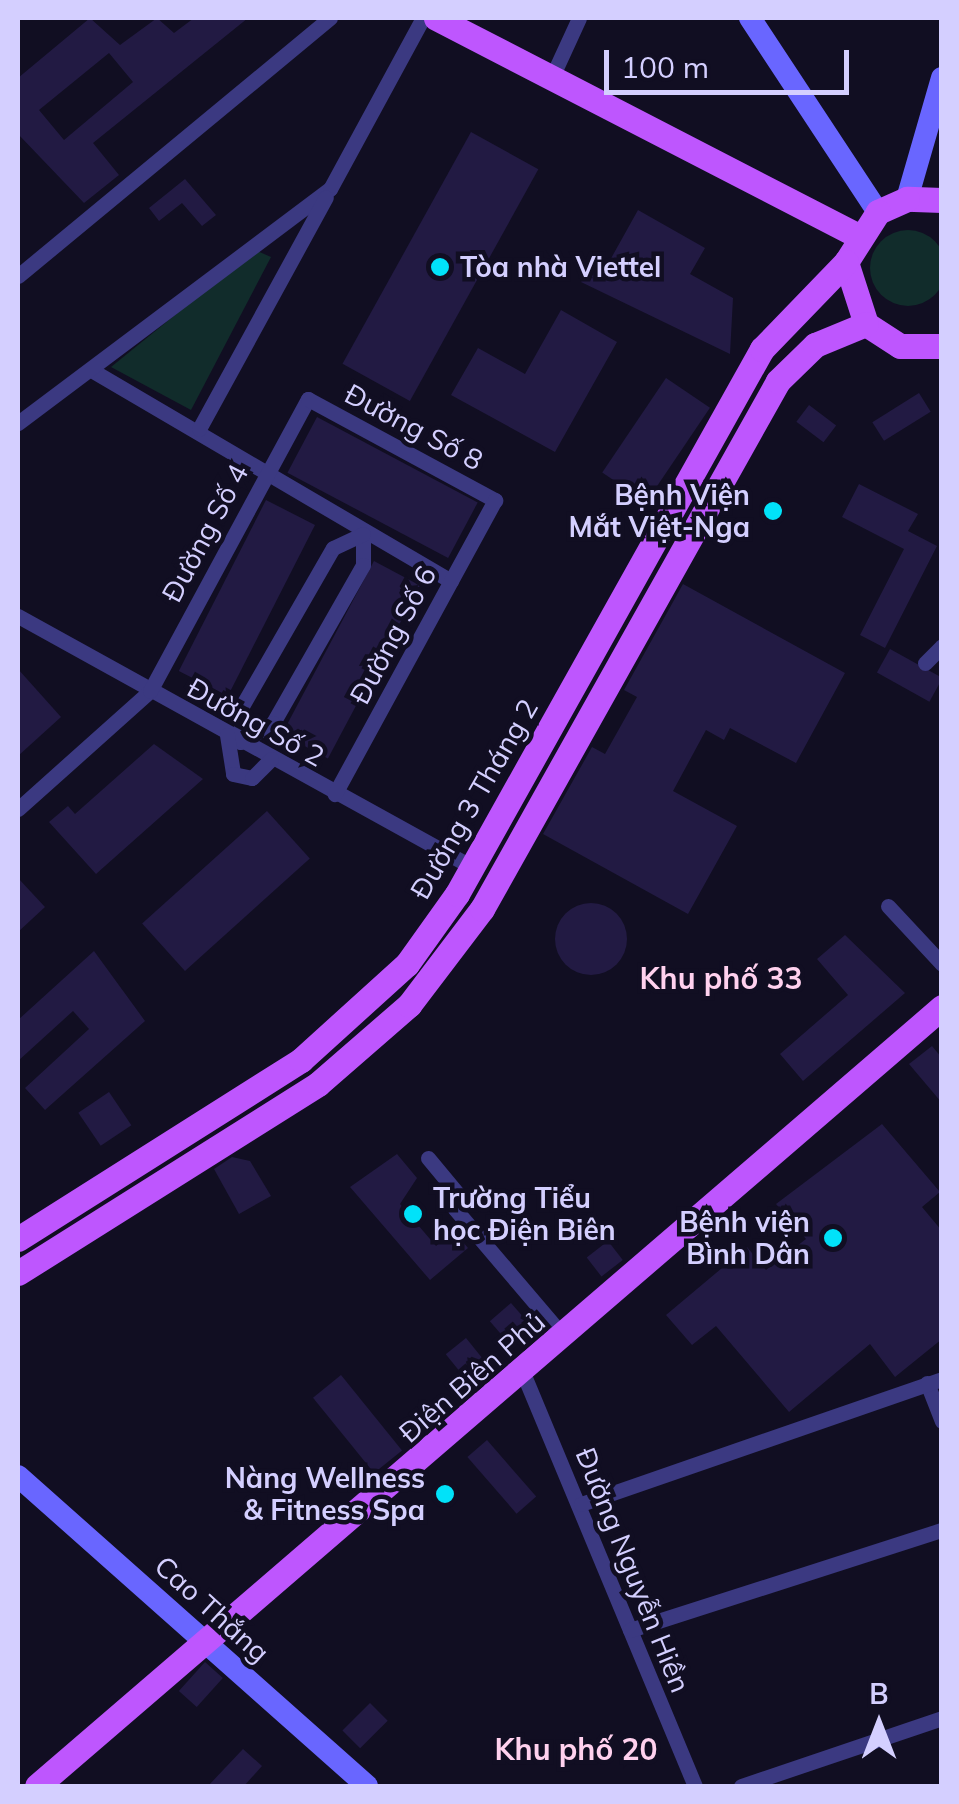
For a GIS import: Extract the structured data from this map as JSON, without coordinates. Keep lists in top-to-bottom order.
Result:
{
  "streets": {
    "main road": ["Đường 3 Tháng 2", "Điện Biên Phủ", "Cao Thắng"],
    "street": [
      "Đường Số 8",
      "Đường Số 4",
      "Đường Số 6",
      "Đường Số 2",
      "Đường Nguyễn Hiền"
    ]
  },
  "crossings": [
    ["Đường Số 8", "Đường Số 4"],
    ["Đường Số 8", "Đường Số 6"],
    ["Đường Số 4", "Đường Số 2"],
    ["Đường Số 6", "Đường Số 2"],
    ["Đường Số 2", "Đường 3 Tháng 2"],
    ["Điện Biên Phủ", "Đường Nguyễn Hiền"],
    ["Điện Biên Phủ", "Cao Thắng"]
  ],
  "districts": ["Khu phố 33", "Khu phố 20"],
  "places": [
    "Tòa nhà Viettel",
    "Bệnh Viện Mắt Việt-Nga",
    "Trường Tiểu học Điện Biên",
    "Bệnh viện Bình Dân",
    "Nàng Wellness & Fitness Spa"
  ],
  "scale_bar": "100 m",
  "north": "top"
}
